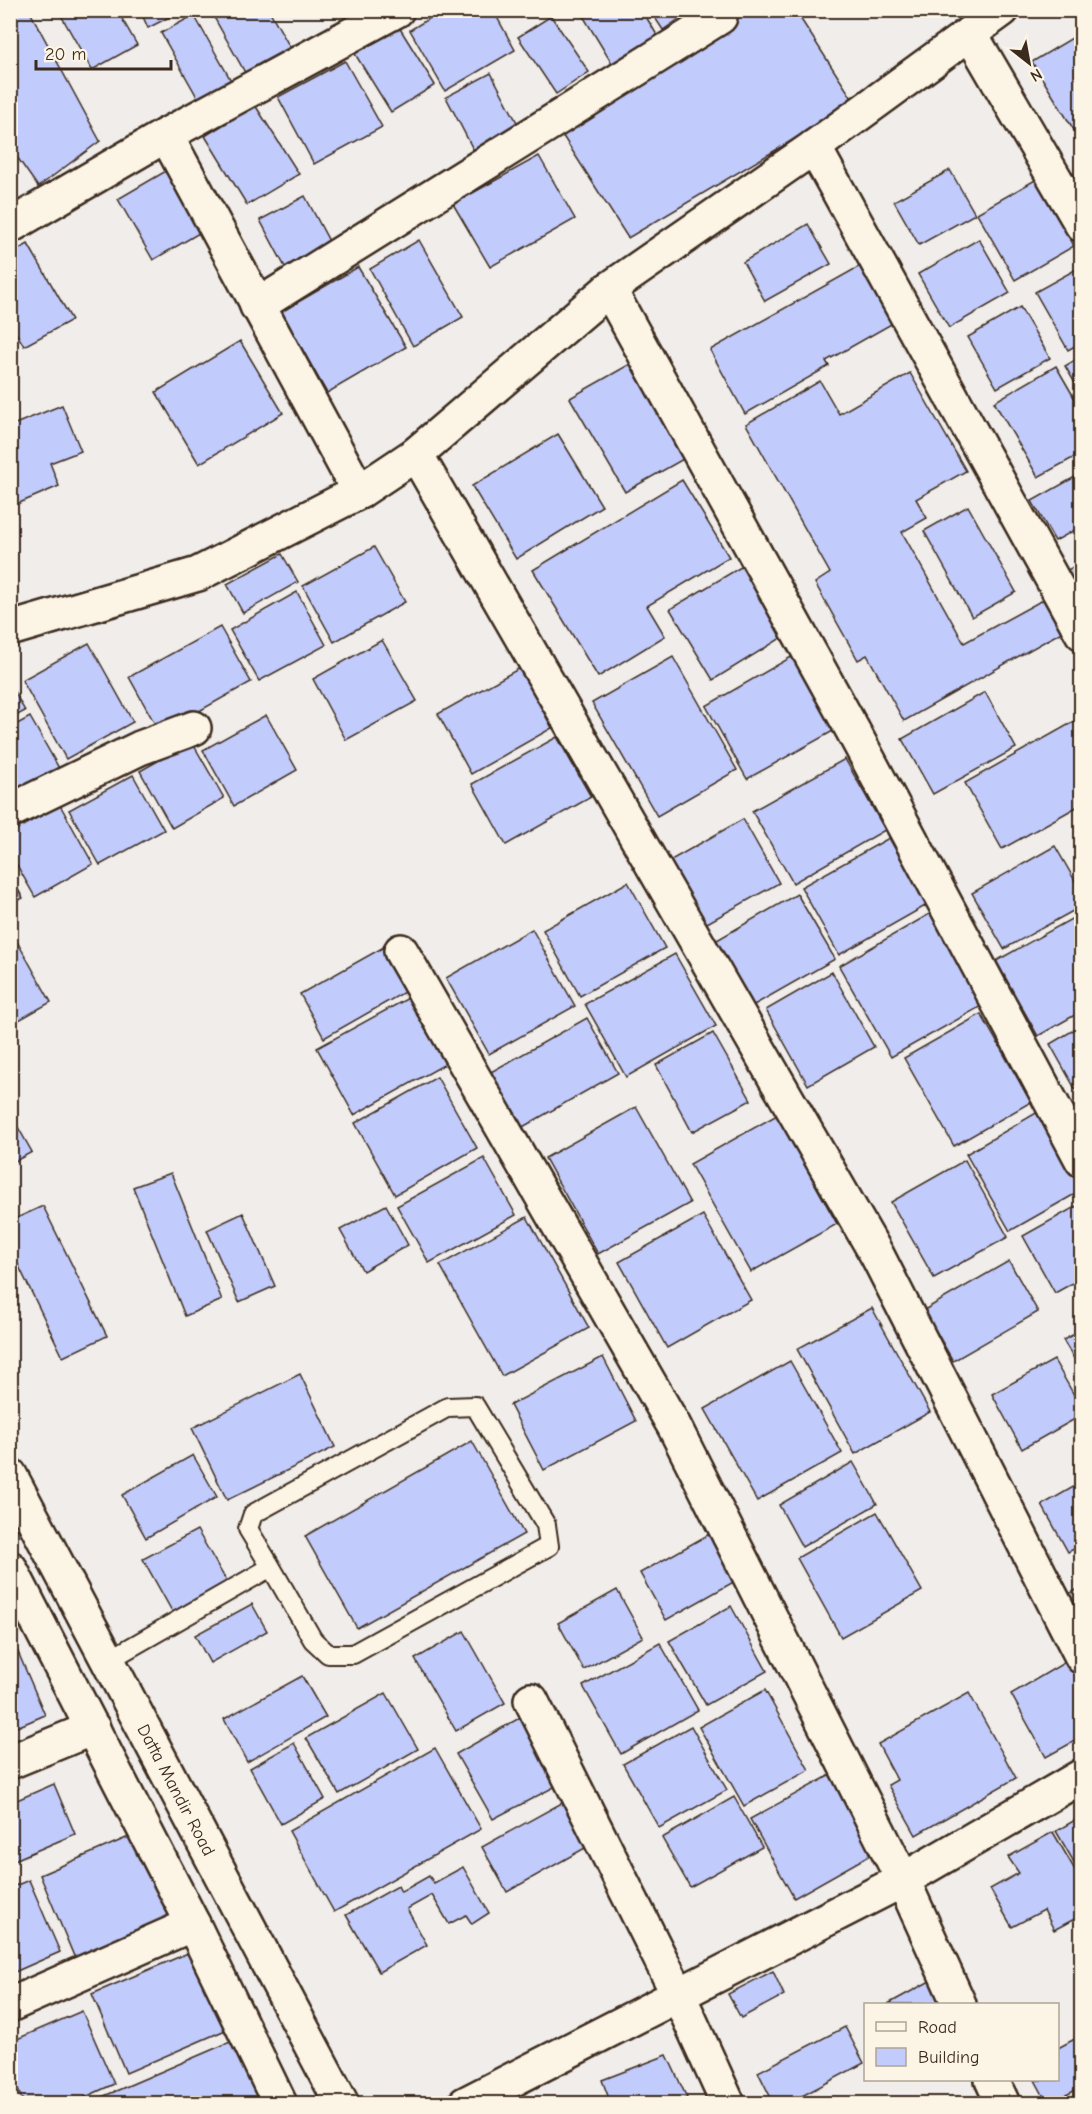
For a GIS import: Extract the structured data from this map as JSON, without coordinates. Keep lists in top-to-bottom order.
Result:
{
  "streets": {
    "street": ["Datta Mandir Road"]
  },
  "legend": ["Road", "Building"],
  "scale_bar": "20 m",
  "north": "bottom right"
}
